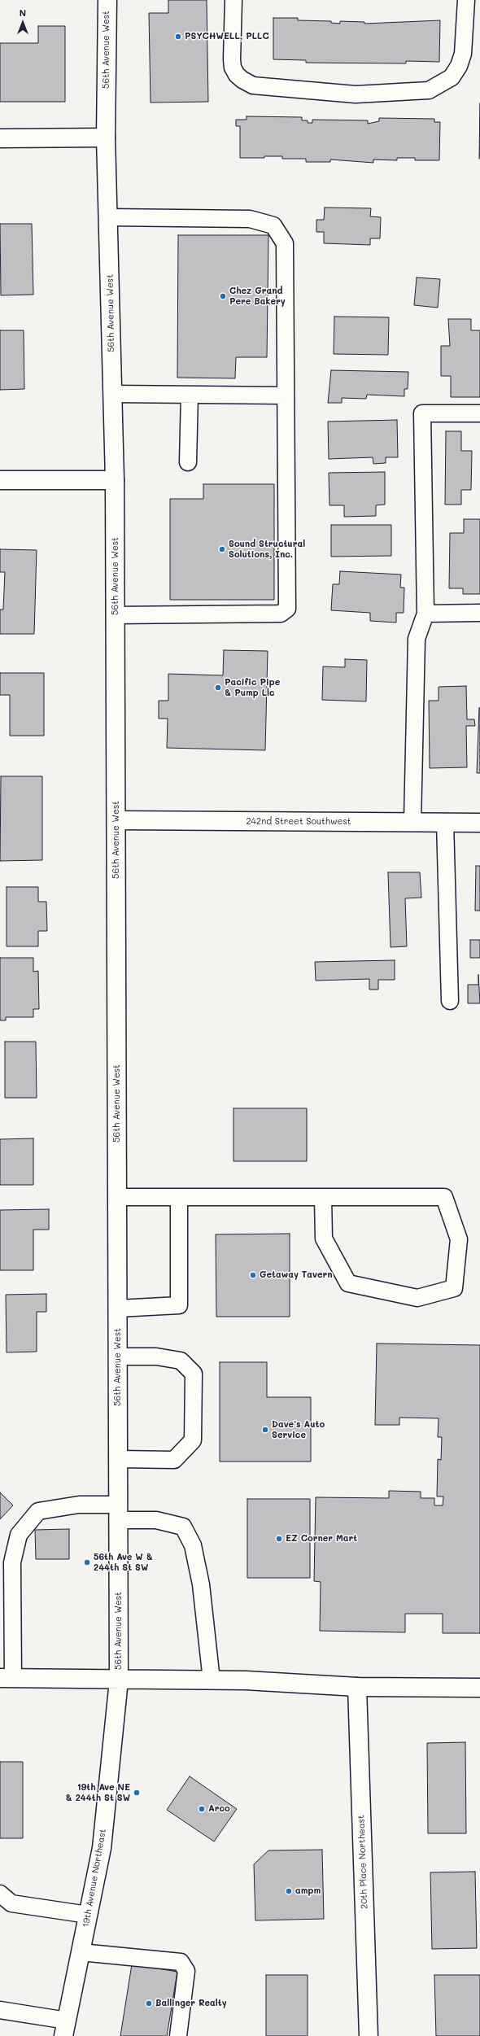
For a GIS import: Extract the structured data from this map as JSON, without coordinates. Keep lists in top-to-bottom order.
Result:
{
  "streets": {
    "main road": [
      "56th Avenue West",
      "242nd Street Southwest",
      "20th Place Northeast",
      "19th Avenue Northeast"
    ]
  },
  "crossings": [
    ["56th Avenue West", "242nd Street Southwest"],
    ["56th Avenue West", "19th Avenue Northeast"]
  ],
  "places": [
    "PSYCHWELL, PLLC",
    "Chez Grand Pere Bakery",
    "Sound Structural Solutions, Inc.",
    "Pacific Pipe & Pump Llc",
    "Getaway Tavern",
    "Dave's Auto Service",
    "EZ Corner Mart",
    "56th Ave W & 244th St SW",
    "19th Ave NE & 244th St SW",
    "Arco",
    "ampm",
    "Ballinger Realty"
  ],
  "north": "top"
}
